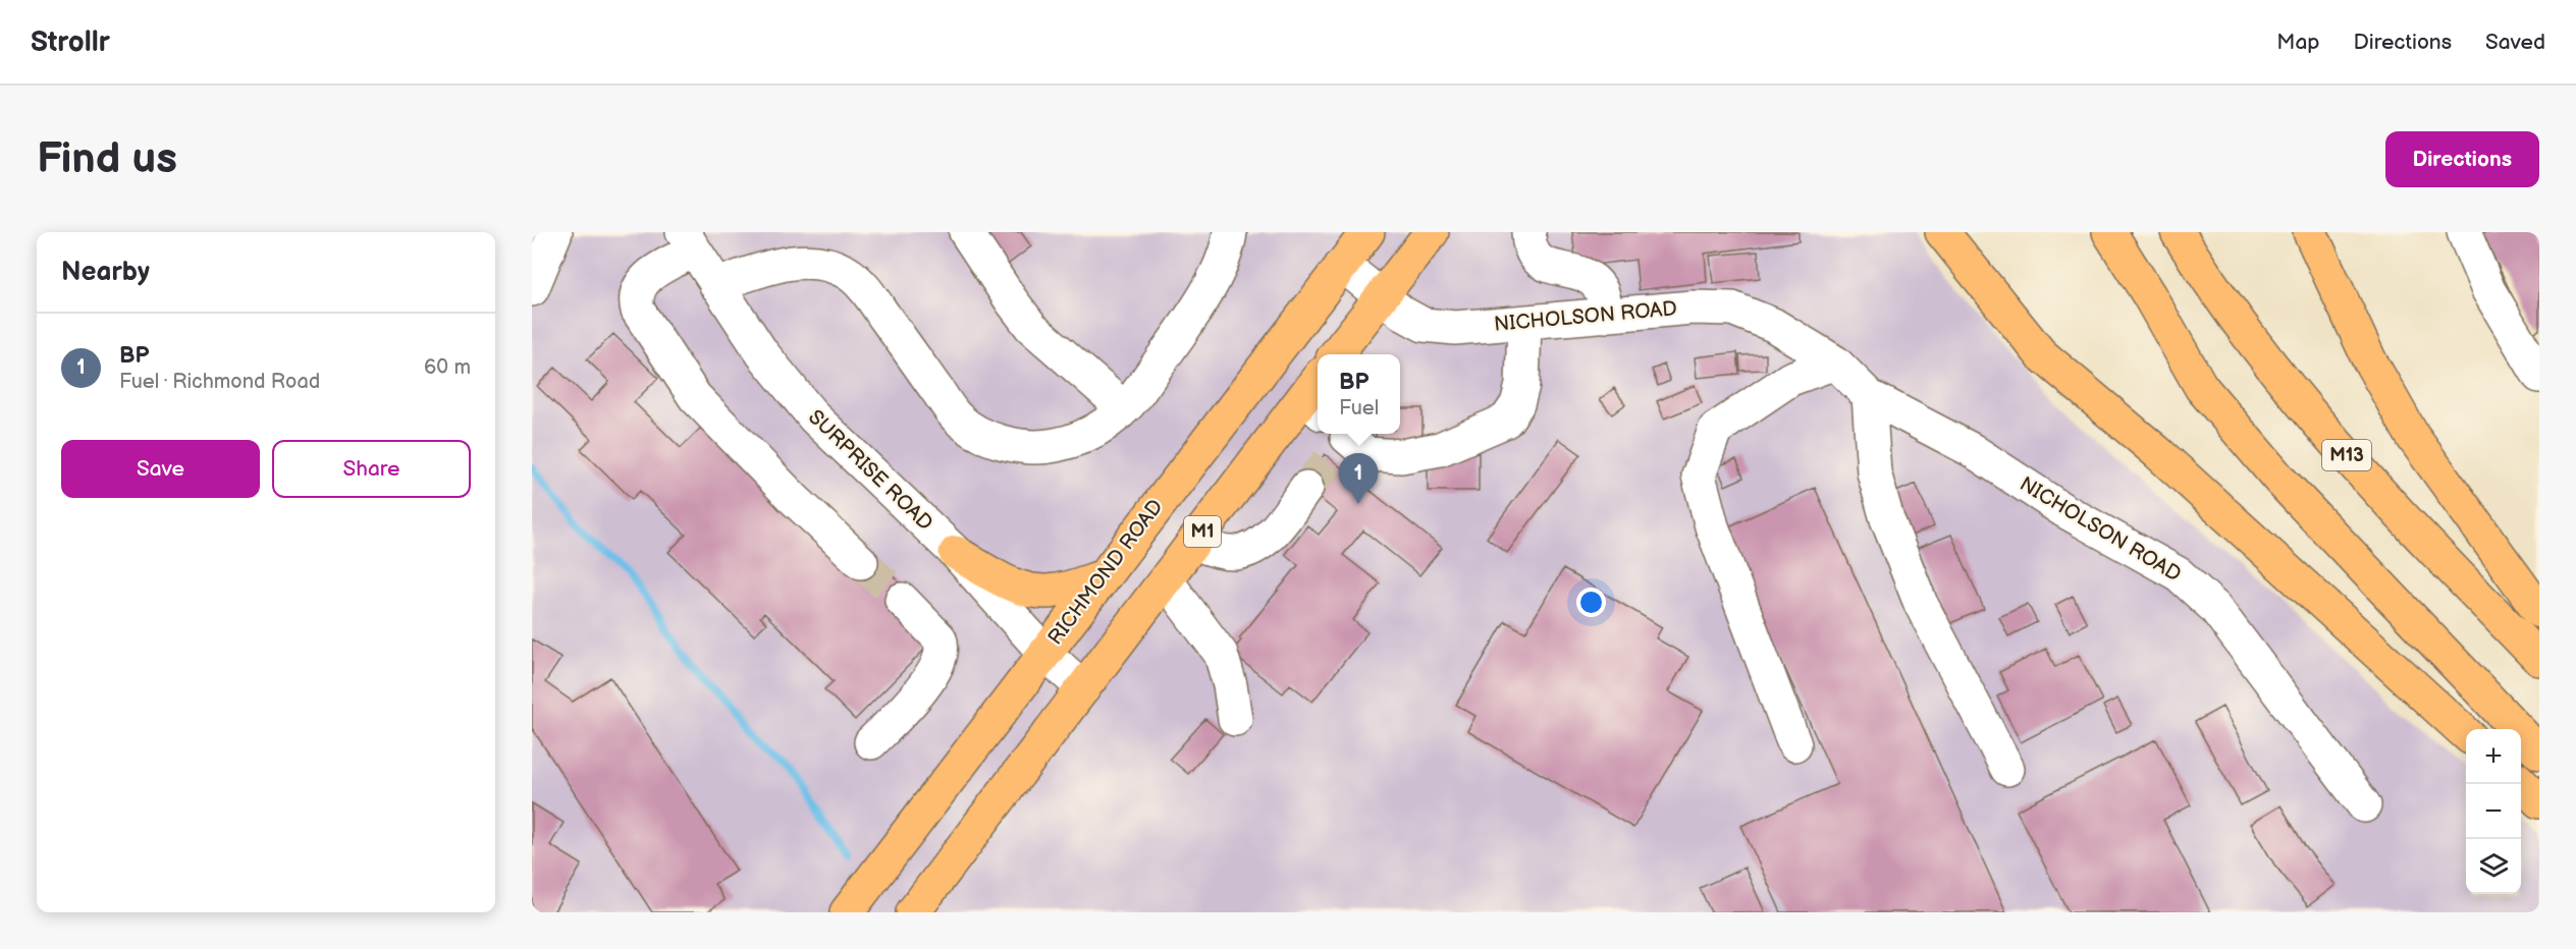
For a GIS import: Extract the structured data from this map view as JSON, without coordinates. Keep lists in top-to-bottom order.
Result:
{
  "streets": {
    "highway": ["M13", "M1", "RICHMOND ROAD"],
    "street": ["NICHOLSON ROAD", "SURPRISE ROAD"]
  },
  "crossings": [
    ["NICHOLSON ROAD", "RICHMOND ROAD"],
    ["SURPRISE ROAD", "M1"],
    ["SURPRISE ROAD", "RICHMOND ROAD"]
  ],
  "page": {
    "header": "Strollr",
    "nav": ["Map", "Directions", "Saved"],
    "buttons": [
      "Directions",
      ["Save", "Share"]
    ],
    "title": "Find us",
    "heading": "Nearby",
    "list": [
      {
        "mark": "1",
        "name": "BP",
        "note": "Fuel · Richmond Road",
        "value": "60 m"
      }
    ],
    "popup": ["BP", "Fuel"],
    "pins": "1",
    "map_buttons": ["+", "−"]
  }
}
